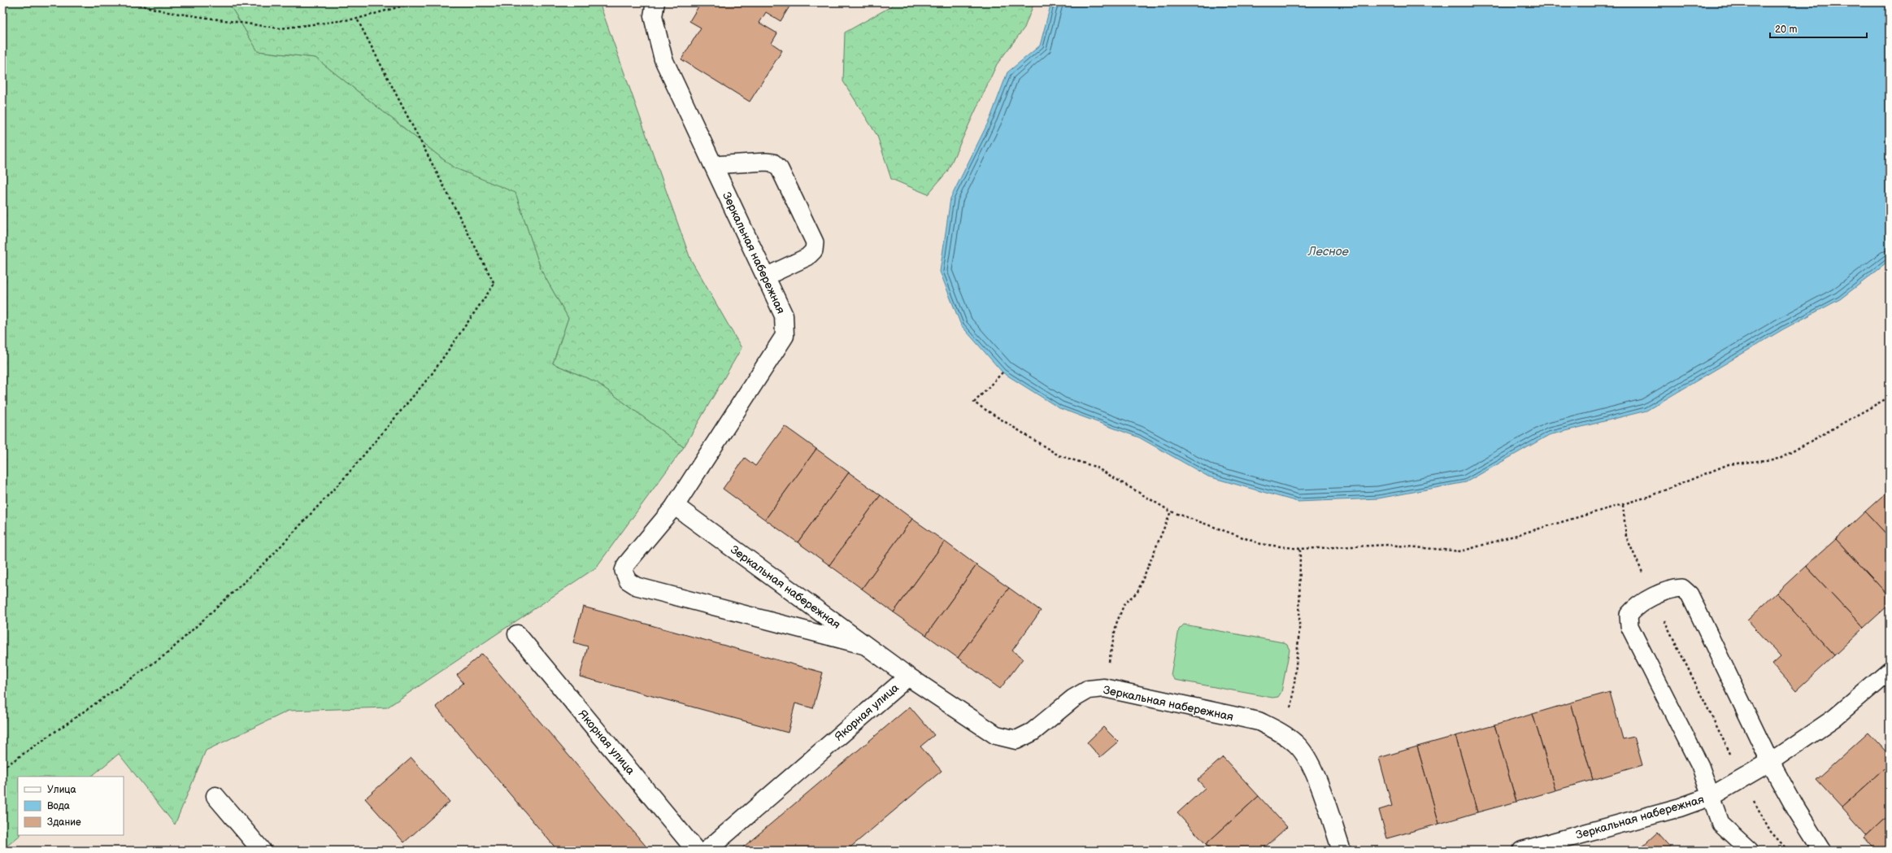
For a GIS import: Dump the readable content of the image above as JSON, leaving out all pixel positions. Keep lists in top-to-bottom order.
{
  "streets": {
    "street": ["Зеркальная набережная", "Якорная улица"]
  },
  "crossings": [
    ["Зеркальная набережная", "Якорная улица"]
  ],
  "water": ["Лесное"],
  "legend": ["Улица", "Вода", "Здание"],
  "scale_bar": "20 m"
}
